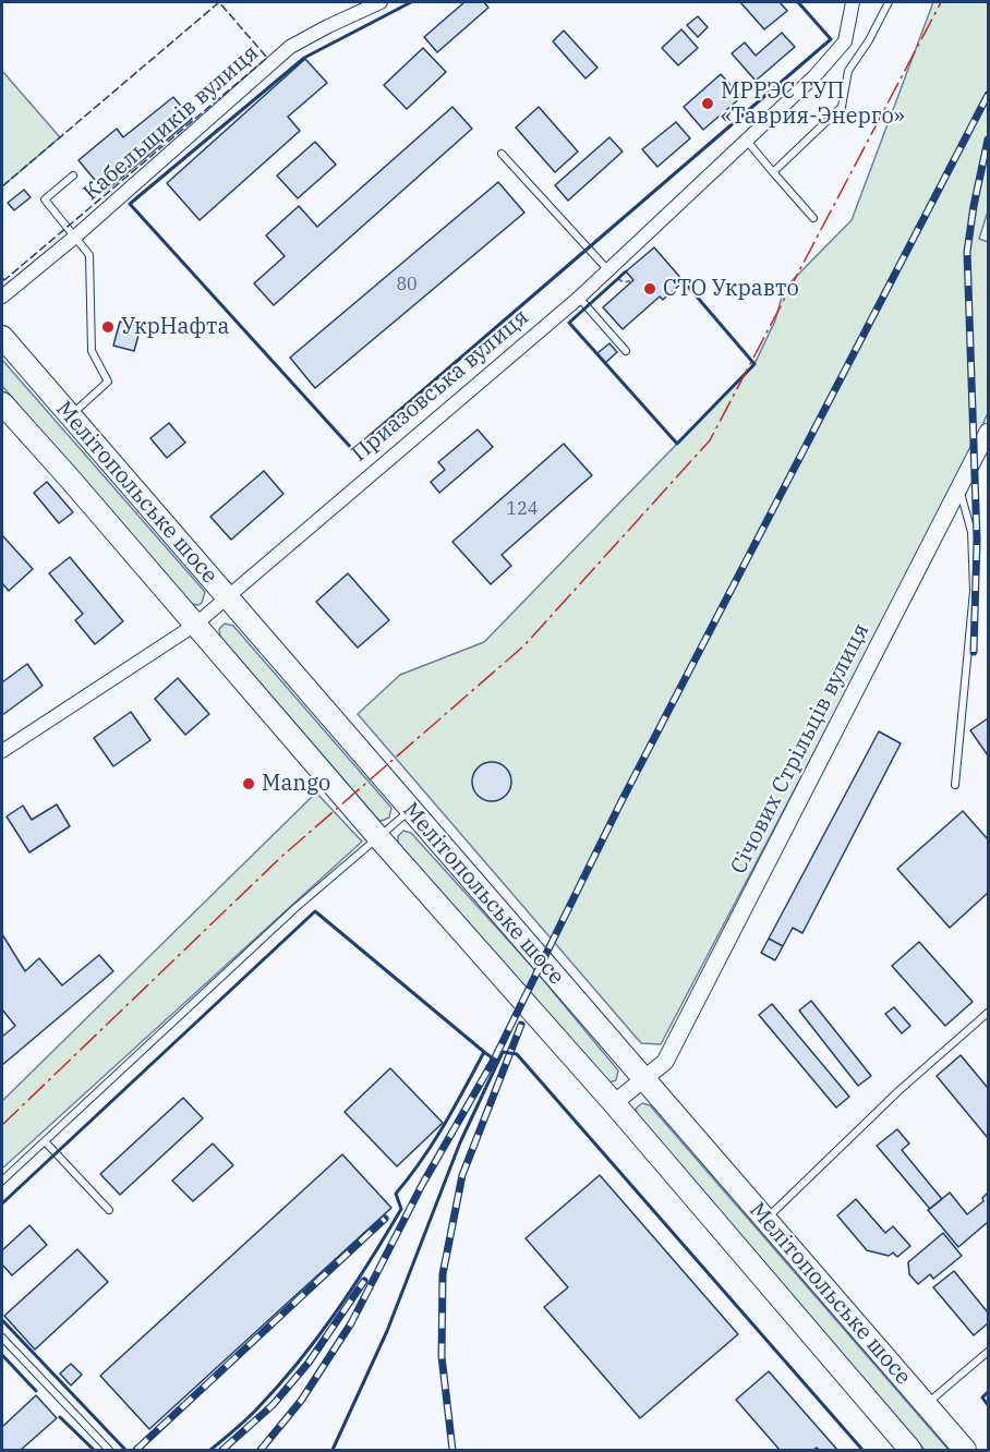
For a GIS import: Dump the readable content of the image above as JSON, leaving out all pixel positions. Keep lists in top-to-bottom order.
{
  "streets": {
    "main road": ["Мелітопольське шосе"],
    "street": ["Кабельщиків вулиця", "Приазовська вулиця", "Січових Стрільців вулиця"]
  },
  "crossings": [
    ["Приазовська вулиця", "Мелітопольське шосе"],
    ["Мелітопольське шосе", "Січових Стрільців вулиця"]
  ],
  "places": [
    "МРРЭС ГУП «Таврия-Энерго»",
    "СТО Укравто",
    "УкрНафта",
    "Mango"
  ],
  "house_numbers": ["80", "124"]
}
